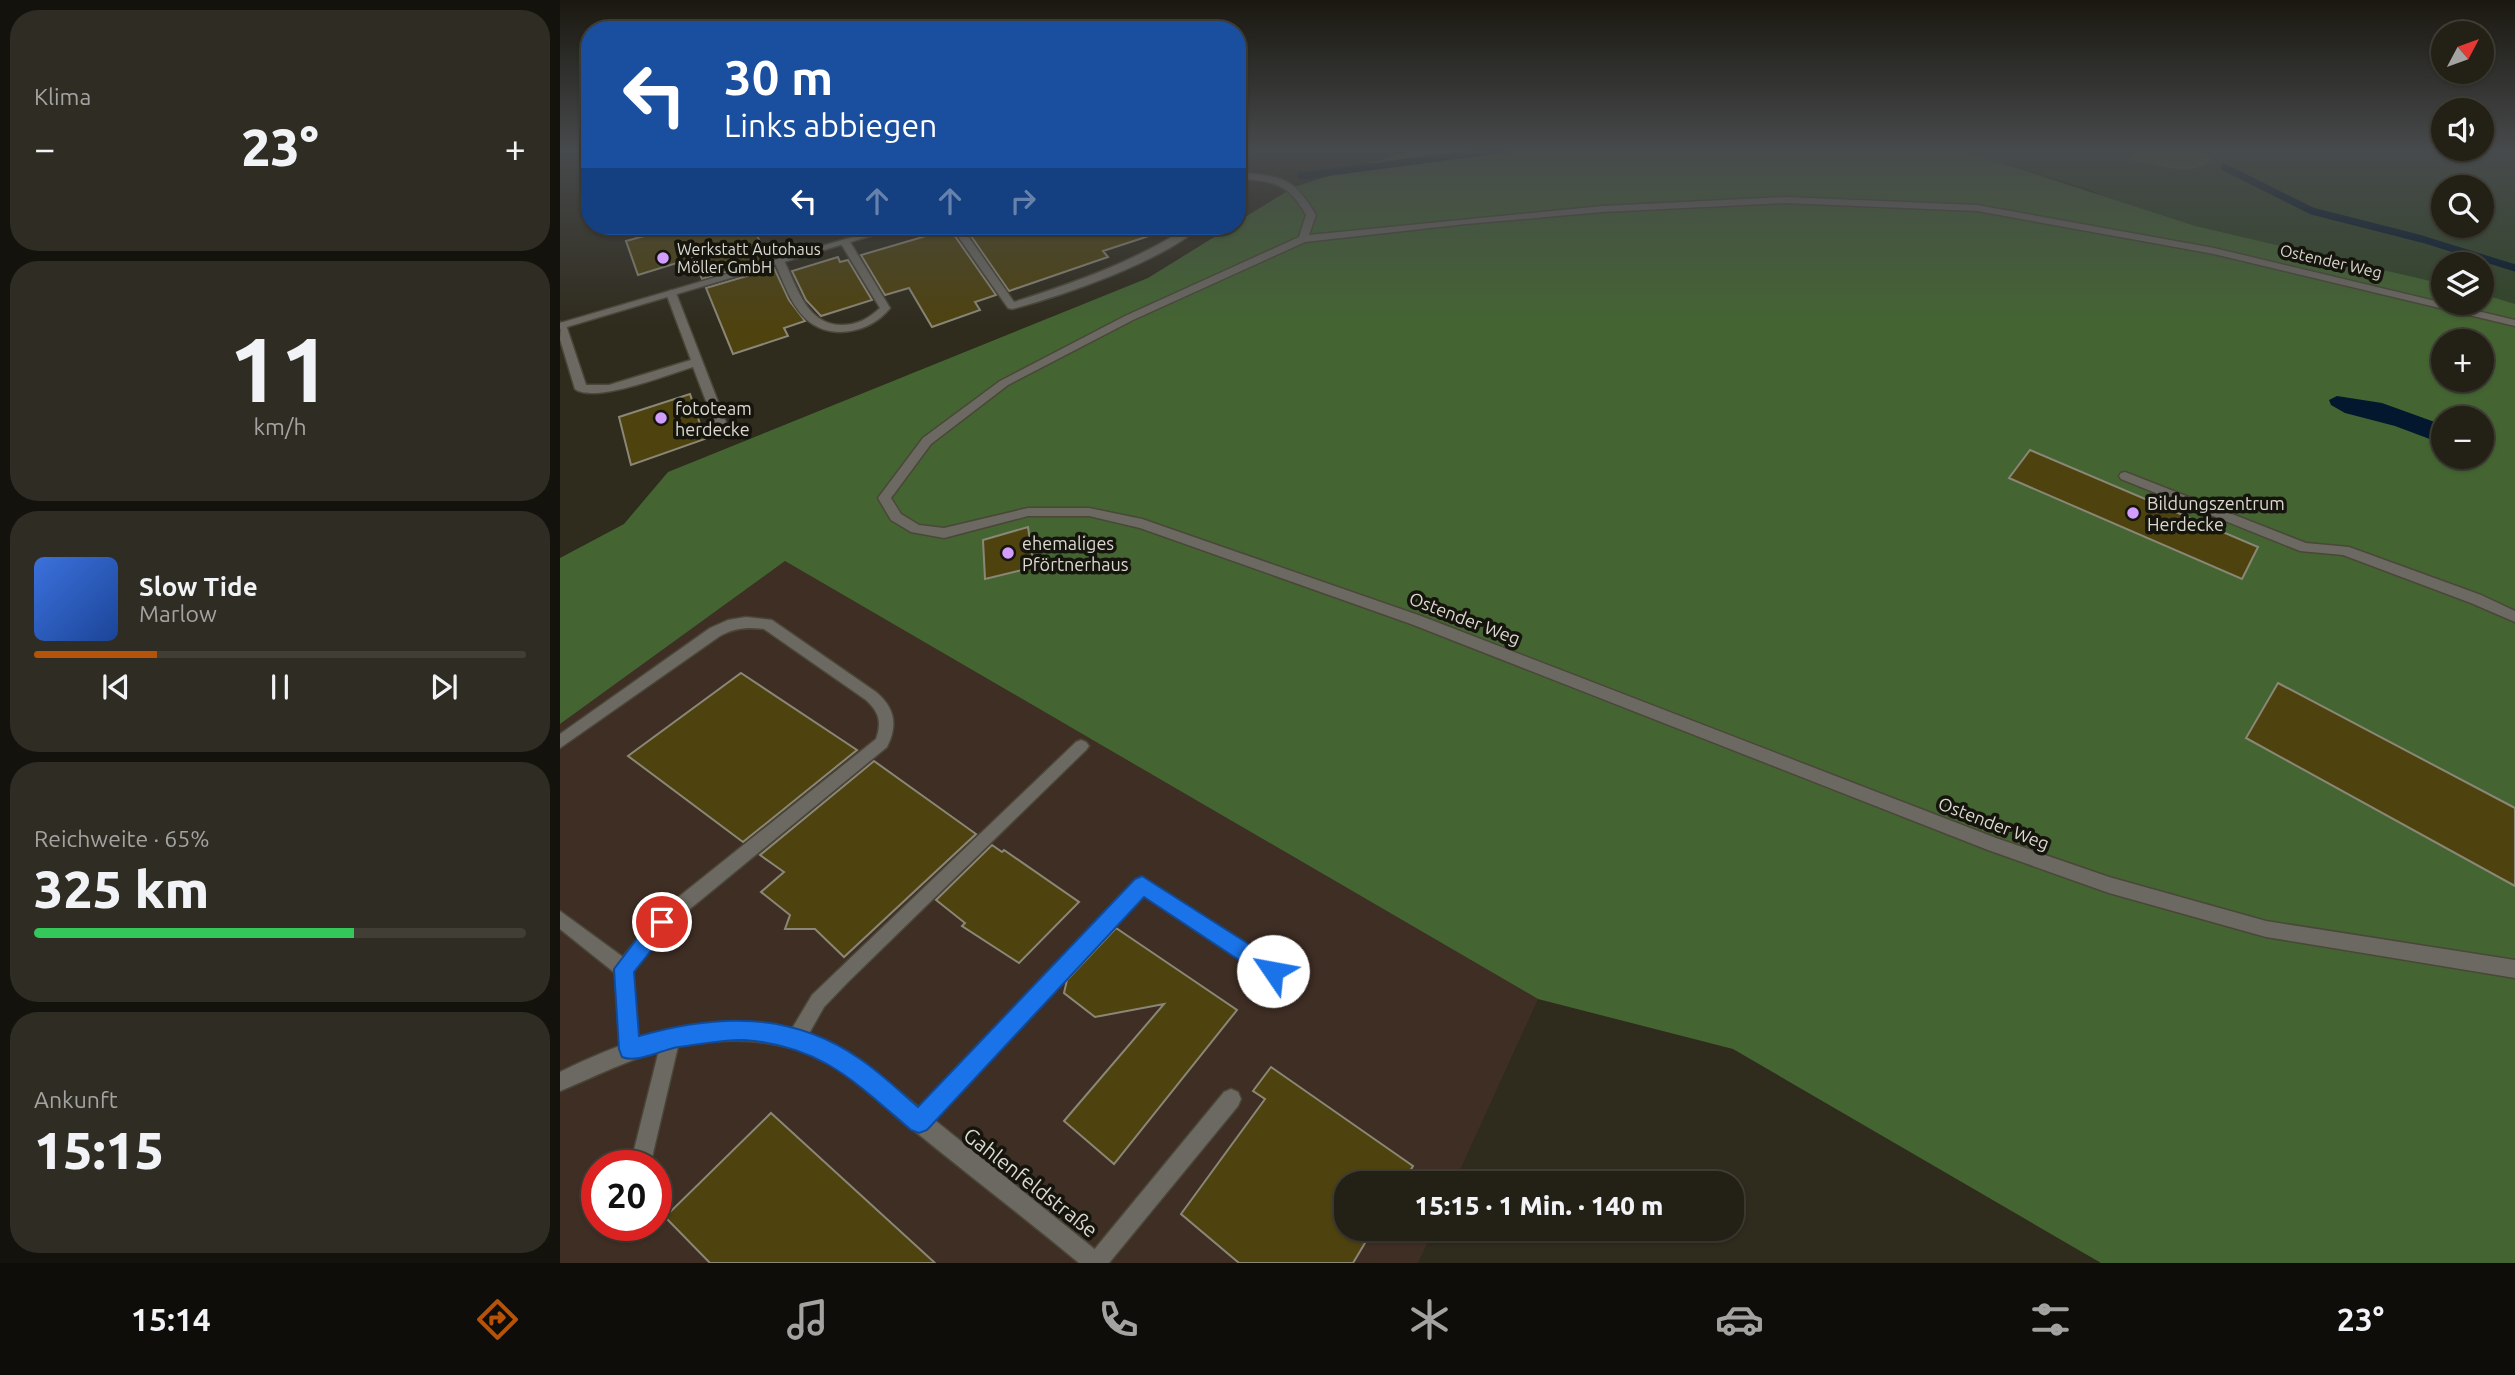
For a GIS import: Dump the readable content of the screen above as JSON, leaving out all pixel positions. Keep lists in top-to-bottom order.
{
  "streets": {
    "street": ["Ostender Weg", "Gahlenfeldstraße"]
  },
  "places": [
    "Werkstatt Autohaus Möller GmbH",
    "fototeam herdecke",
    "Bildungszentrum Herdecke",
    "ehemaliges Pförtnerhaus"
  ],
  "north": "top right",
  "page": {
    "tile": [
      "Klima",
      ["11", "km/h"],
      ["Reichweite · 65%", "325 km"],
      ["Ankunft", "15:15"]
    ],
    "map_buttons": ["+", "−"],
    "turn": ["30 m", "Links abbiegen"],
    "heat": ["−", "23°", "+"],
    "song": ["Slow Tide", "Marlow"],
    "limit": "20",
    "trip": "15:15 · 1 Min. · 140 m",
    "tabs": ["15:14", "23°"]
  }
}
